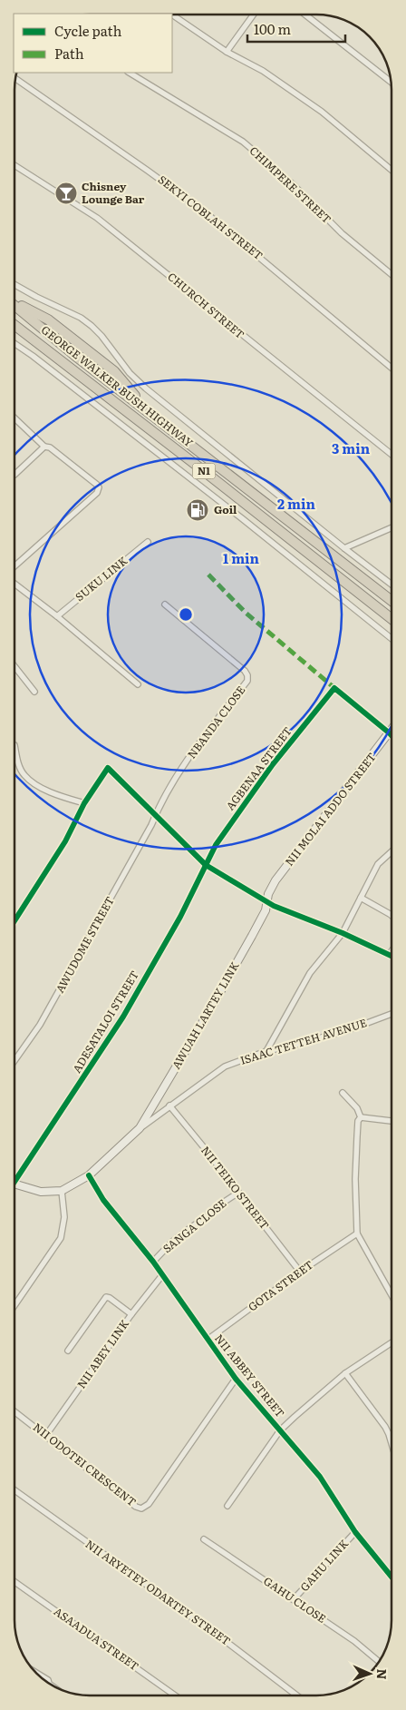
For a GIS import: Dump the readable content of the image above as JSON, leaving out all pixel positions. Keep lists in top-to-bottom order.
{
  "streets": {
    "highway": ["GEORGE WALKER BUSH HIGHWAY", "N1"],
    "street": [
      "CHIMPERE STREET",
      "SEKYI COBLAH STREET",
      "CHURCH STREET",
      "SUKU LINK",
      "NBANDA CLOSE",
      "AGBENAA STREET",
      "NII MOLAI ADDO STREET",
      "AWUDOME STREET",
      "AWUAH LARTEY LINK",
      "ADESATALOI STREET",
      "ISAAC TETTEH AVENUE",
      "NII TEIKO STREET",
      "SANGA CLOSE",
      "GOTA STREET",
      "NII ABEY LINK",
      "NII ABBEY STREET",
      "NII ODOTEI CRESCENT",
      "GAHU LINK",
      "NII ARYETEY ODARTEY STREET",
      "GAHU CLOSE",
      "ASAADUA STREET"
    ]
  },
  "crossings": [
    ["NBANDA CLOSE", "AWUDOME STREET"],
    ["AGBENAA STREET", "NII MOLAI ADDO STREET"],
    ["AGBENAA STREET", "ADESATALOI STREET"],
    ["NII MOLAI ADDO STREET", "AWUAH LARTEY LINK"],
    ["AWUAH LARTEY LINK", "ISAAC TETTEH AVENUE"],
    ["ISAAC TETTEH AVENUE", "NII TEIKO STREET"],
    ["ISAAC TETTEH AVENUE", "NII ABBEY STREET"],
    ["NII TEIKO STREET", "SANGA CLOSE"],
    ["NII TEIKO STREET", "GOTA STREET"],
    ["SANGA CLOSE", "NII ABBEY STREET"],
    ["GOTA STREET", "NII ABBEY STREET"],
    ["NII ABEY LINK", "NII ABBEY STREET"],
    ["NII ABEY LINK", "NII ODOTEI CRESCENT"],
    ["NII ABBEY STREET", "NII ODOTEI CRESCENT"],
    ["NII ABBEY STREET", "GAHU LINK"],
    ["GAHU LINK", "GAHU CLOSE"]
  ],
  "places": {
    "bar": ["Chisney Lounge Bar"],
    "fuel station": ["Goil"]
  },
  "legend": ["Cycle path", "Path"],
  "scale_bar": "100 m",
  "north": "right",
  "rings": ["3 min", "2 min", "1 min"]
}
